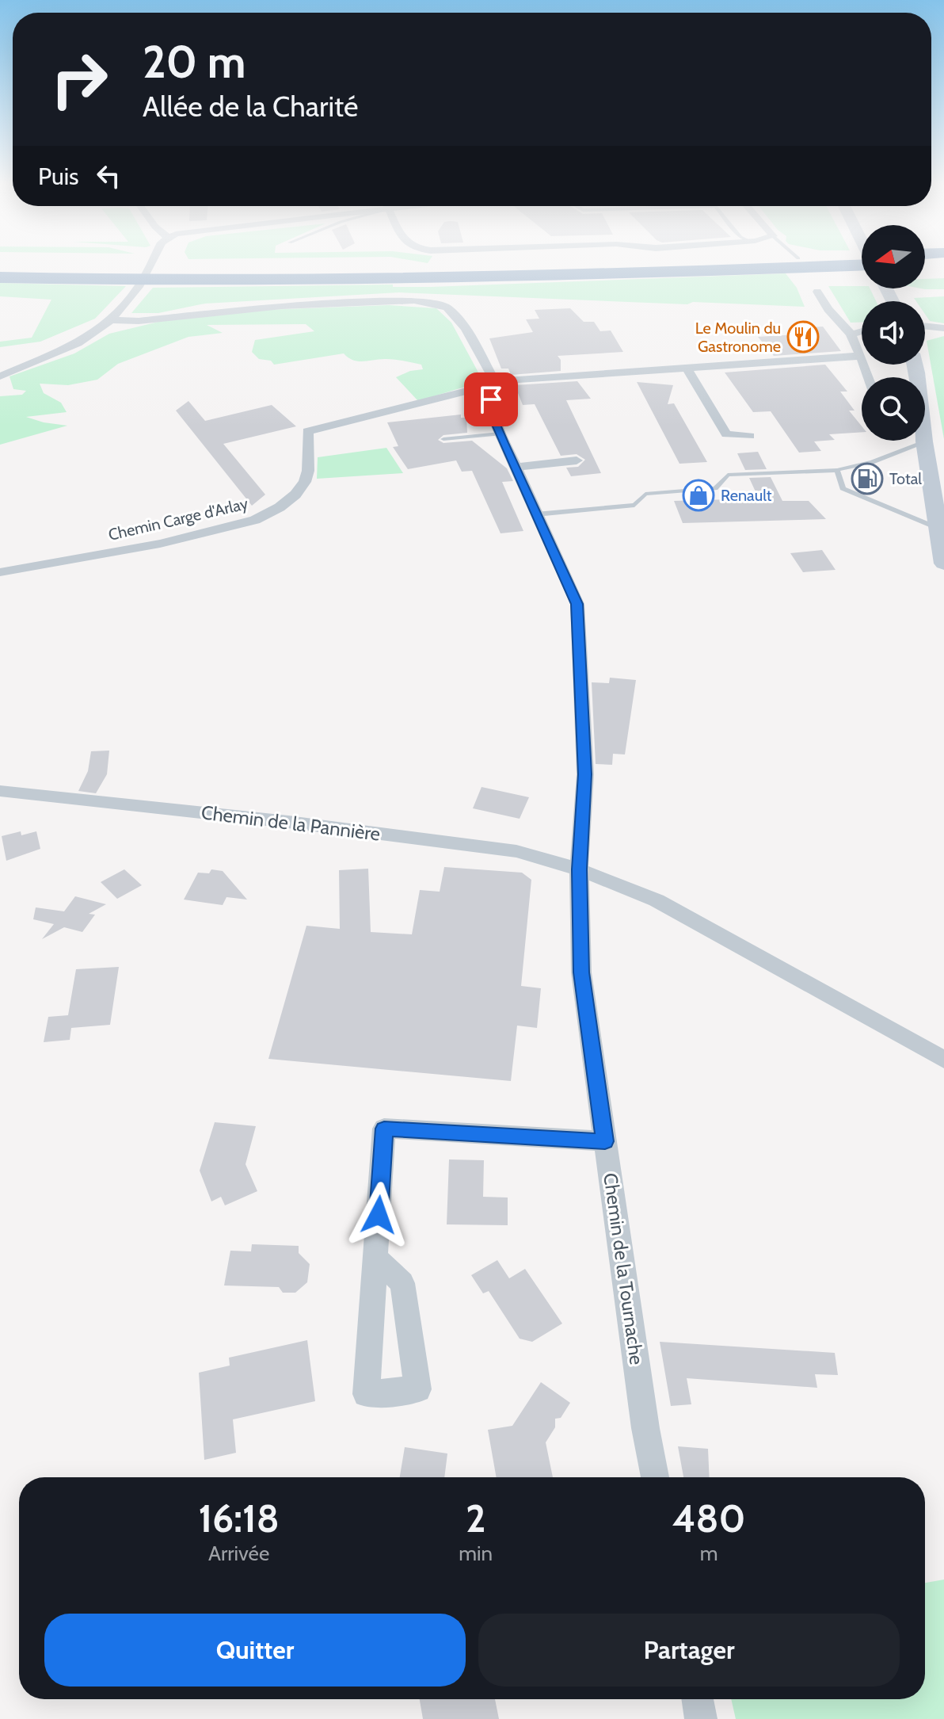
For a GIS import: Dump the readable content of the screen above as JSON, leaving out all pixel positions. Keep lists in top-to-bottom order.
{
  "streets": {
    "street": ["Chemin Carge d'Arlay", "Chemin de la Pannière", "Chemin de la Tournache"]
  },
  "crossings": [
    ["Chemin Carge d'Arlay", "Chemin de la Tournache"],
    ["Chemin de la Pannière", "Chemin de la Tournache"]
  ],
  "places": {
    "restaurant": ["Le Moulin du Gastronome"],
    "fuel station": ["Total"],
    "shop": ["Renault"]
  },
  "north": "left",
  "page": {
    "turn": ["20 m", "Allée de la Charité"],
    "then": "Puis",
    "eta": [
      "16:18",
      "Arrivée",
      "2",
      "min",
      "480",
      "m"
    ],
    "buttons": ["Quitter", "Partager"]
  }
}
